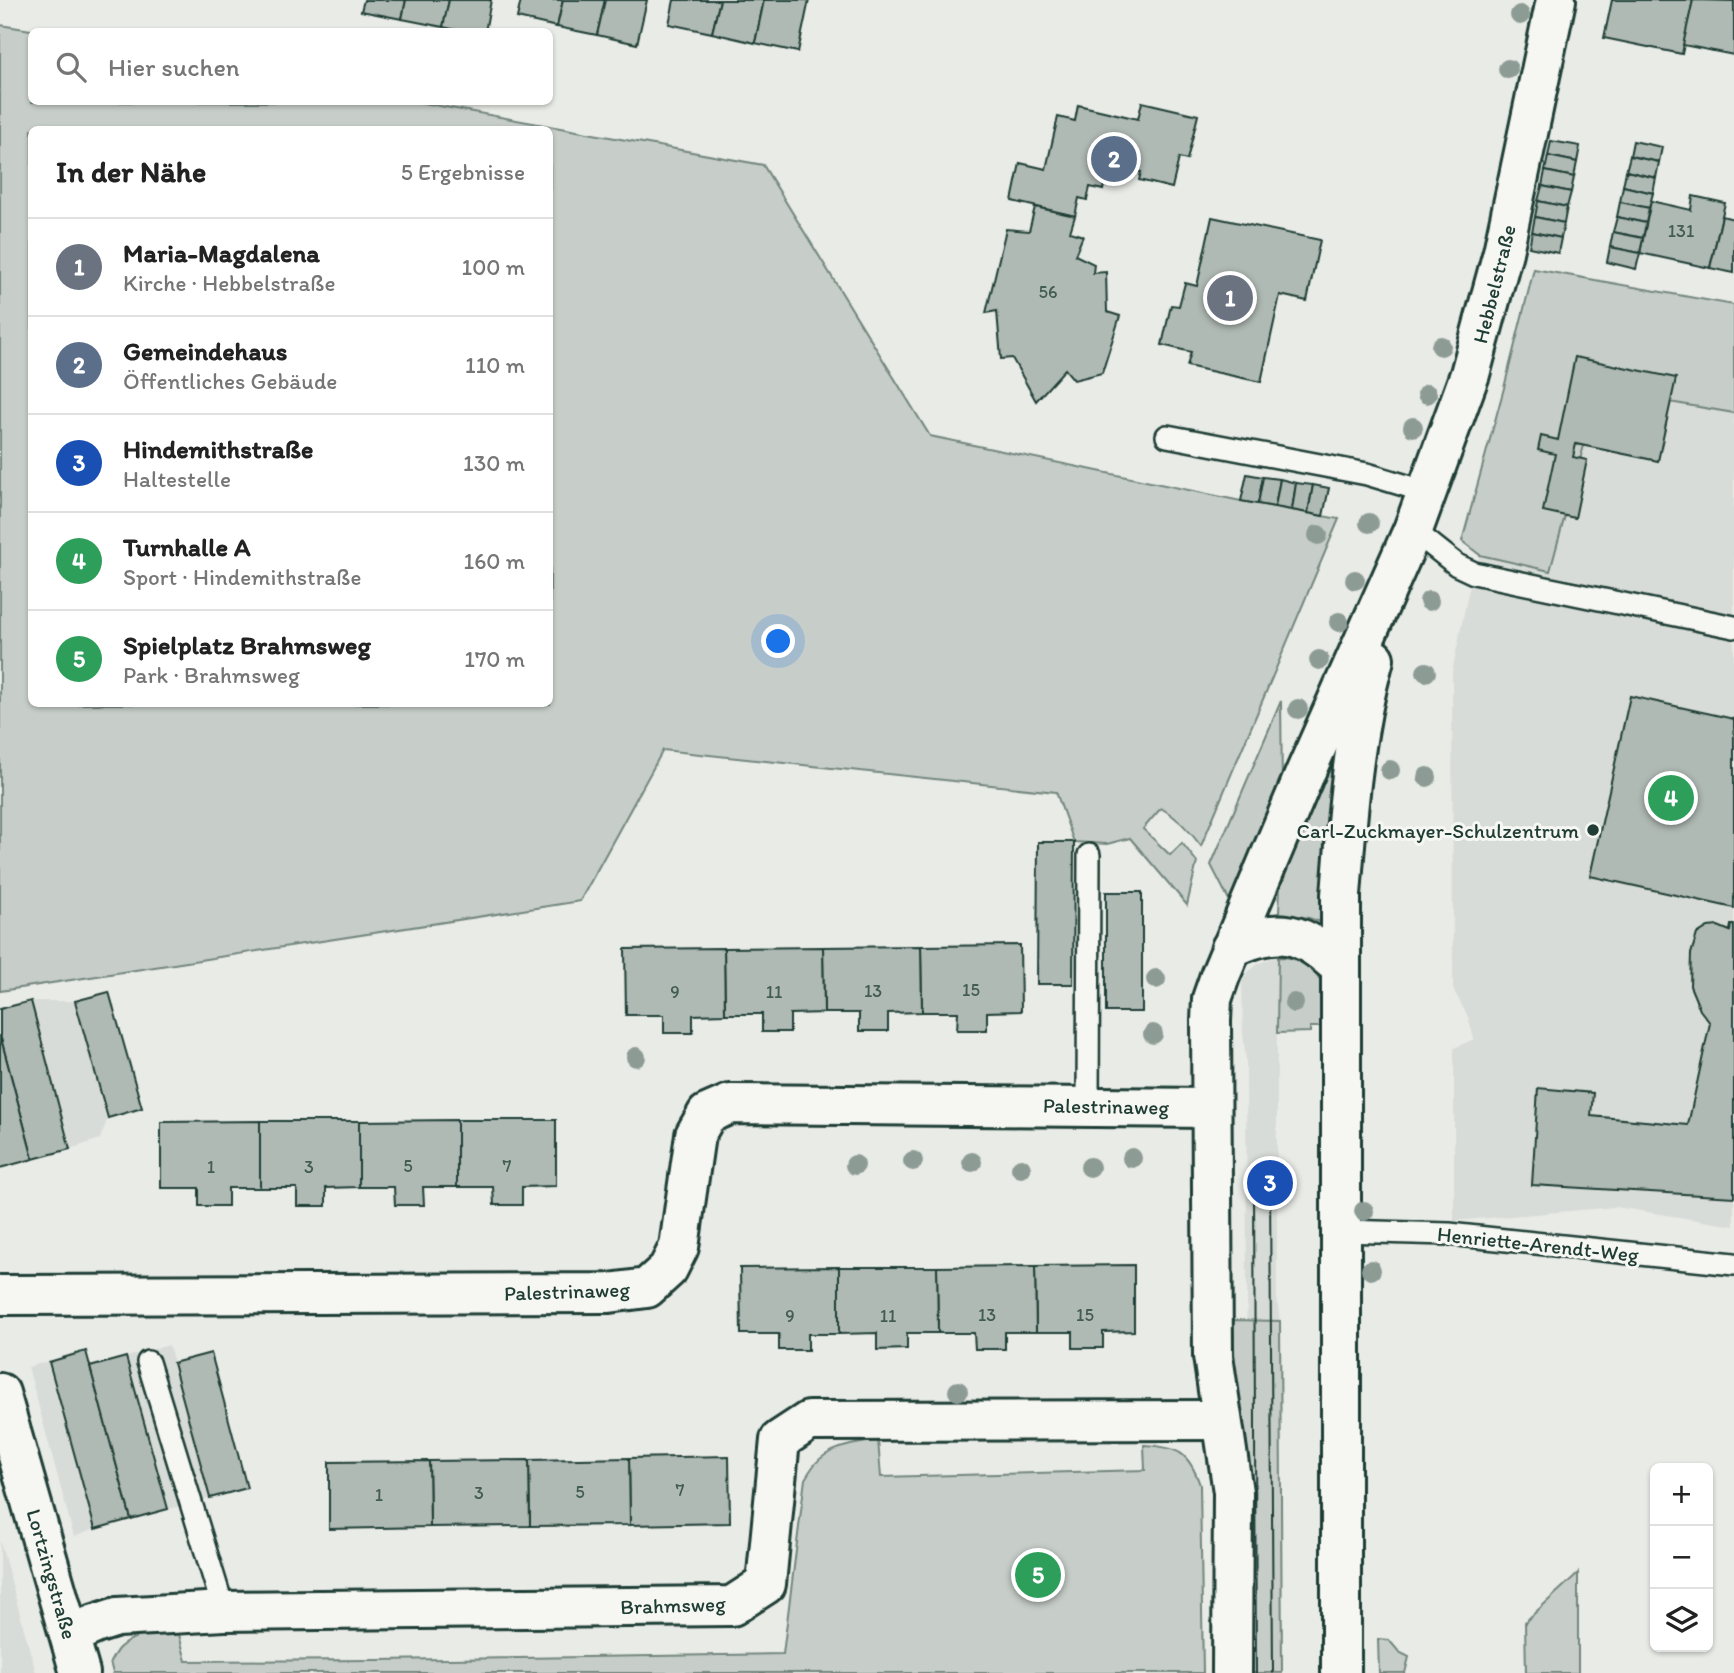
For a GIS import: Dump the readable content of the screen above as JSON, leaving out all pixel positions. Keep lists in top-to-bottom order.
{
  "streets": {
    "street": [
      "Hebbelstraße",
      "Palestrinaweg",
      "Lortzingstraße",
      "Brahmsweg"
    ],
    "lane": ["Henriette-Arendt-Weg"]
  },
  "crossings": [
    ["Lortzingstraße", "Brahmsweg"]
  ],
  "places": ["Carl-Zuckmayer-Schulzentrum"],
  "house_numbers": [
    "131",
    "56",
    "15",
    "13",
    "9",
    "11",
    "5",
    "7",
    "1",
    "3",
    "13",
    "15",
    "9",
    "11",
    "7",
    "5",
    "3",
    "1"
  ],
  "page": {
    "search": "Hier suchen",
    "heading": ["In der Nähe", "5 Ergebnisse"],
    "pins": [
      "2",
      "1",
      "4",
      "3",
      "5"
    ],
    "list": [
      {
        "mark": "1",
        "name": "Maria-Magdalena",
        "note": "Kirche · Hebbelstraße",
        "value": "100 m"
      },
      {
        "mark": "2",
        "name": "Gemeindehaus",
        "note": "Öffentliches Gebäude",
        "value": "110 m"
      },
      {
        "mark": "3",
        "name": "Hindemithstraße",
        "note": "Haltestelle",
        "value": "130 m"
      },
      {
        "mark": "4",
        "name": "Turnhalle A",
        "note": "Sport · Hindemithstraße",
        "value": "160 m"
      },
      {
        "mark": "5",
        "name": "Spielplatz Brahmsweg",
        "note": "Park · Brahmsweg",
        "value": "170 m"
      }
    ],
    "map_buttons": ["+", "−"]
  }
}
